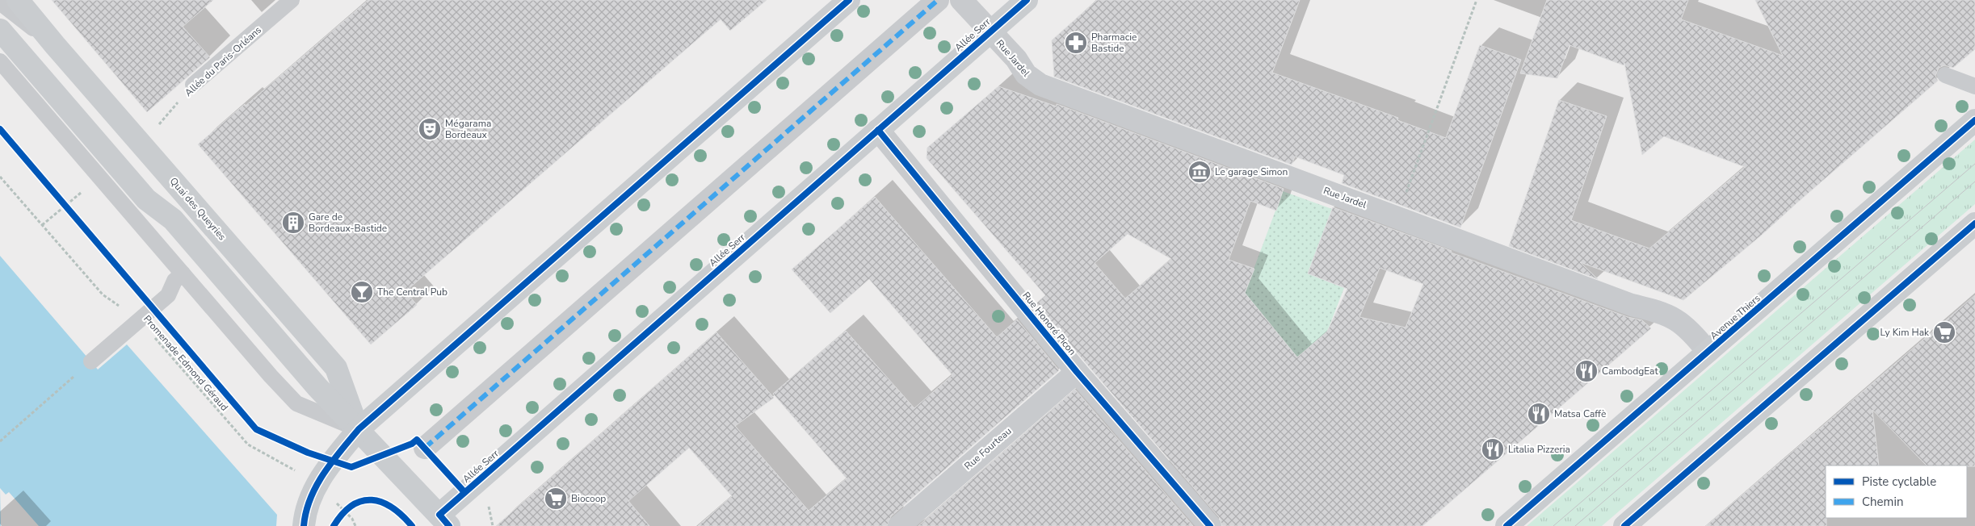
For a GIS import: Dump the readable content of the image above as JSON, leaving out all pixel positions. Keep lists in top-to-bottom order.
{
  "streets": {
    "street": [
      "Allée Serr",
      "Rue Jardel",
      "Quai des Queyries",
      "Avenue Thiers",
      "Rue Honoré Picon",
      "Rue Fourteau"
    ],
    "lane": ["Allée du Paris-Orléans"],
    "cycle path": ["Promenade Edmond Géraud"]
  },
  "crossings": [
    ["Allée Serr", "Rue Jardel"],
    ["Allée Serr", "Quai des Queyries"],
    ["Allée Serr", "Rue Honoré Picon"],
    ["Rue Jardel", "Avenue Thiers"],
    ["Allée du Paris-Orléans", "Quai des Queyries"],
    ["Rue Honoré Picon", "Rue Fourteau"]
  ],
  "places": {
    "pharmacy": ["Pharmacie Bastide"],
    "theatre": ["Mégarama Bordeaux"],
    "museum": ["Le garage Simon"],
    "building": ["Gare de Bordeaux-Bastide"],
    "bar": ["The Central Pub"],
    "supermarket": ["Ly Kim Hak", "Biocoop"],
    "restaurant": ["CambodgEat", "Matsa Caffè", "Litalia Pizzeria"]
  },
  "legend": ["Piste cyclable", "Chemin"]
}
